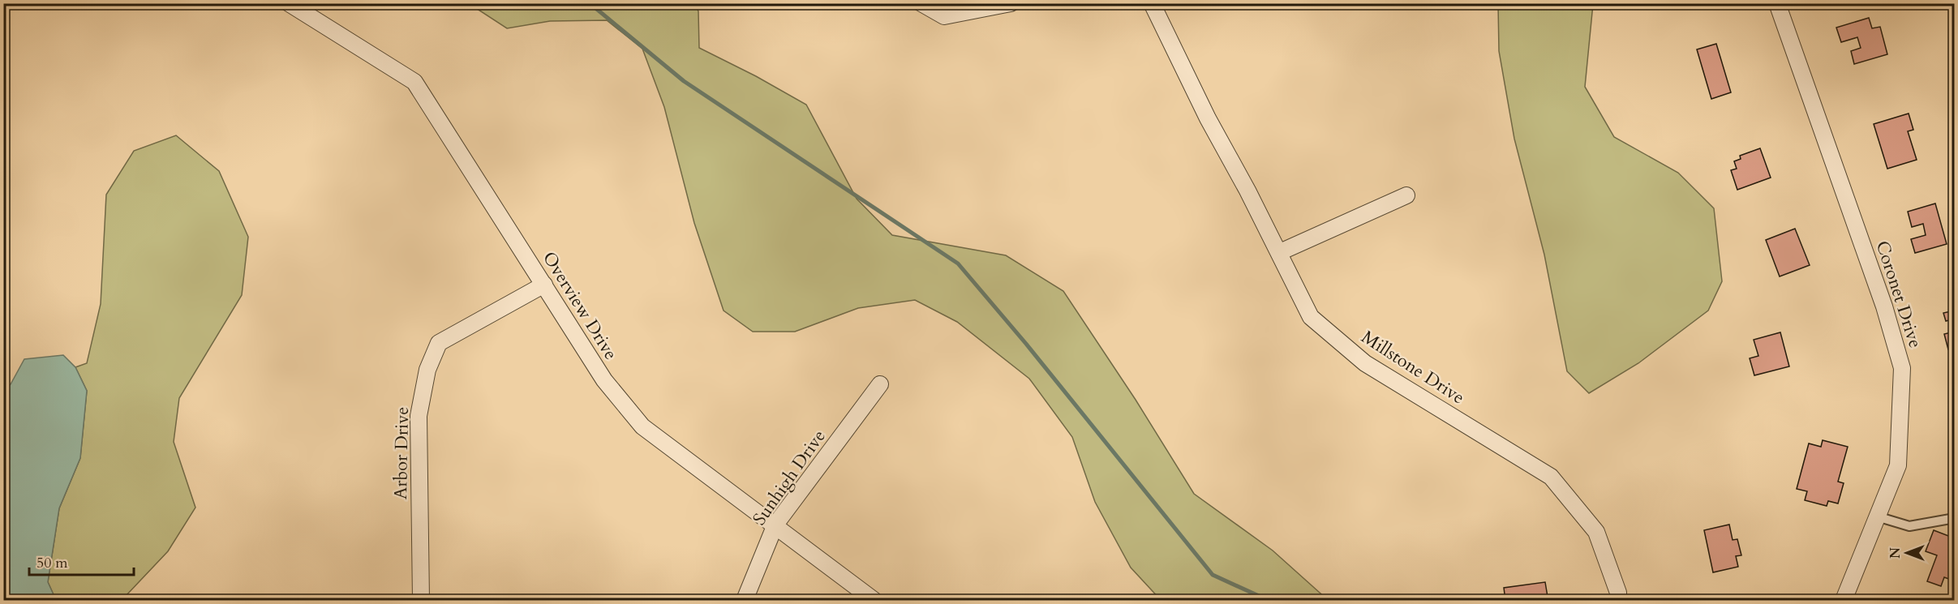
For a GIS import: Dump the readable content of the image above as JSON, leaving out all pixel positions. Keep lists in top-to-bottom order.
{
  "streets": {
    "street": [
      "Coronet Drive",
      "Overview Drive",
      "Millstone Drive",
      "Arbor Drive",
      "Sunhigh Drive"
    ]
  },
  "crossings": [
    ["Overview Drive", "Arbor Drive"],
    ["Overview Drive", "Sunhigh Drive"]
  ],
  "scale_bar": "50 m",
  "north": "left"
}
